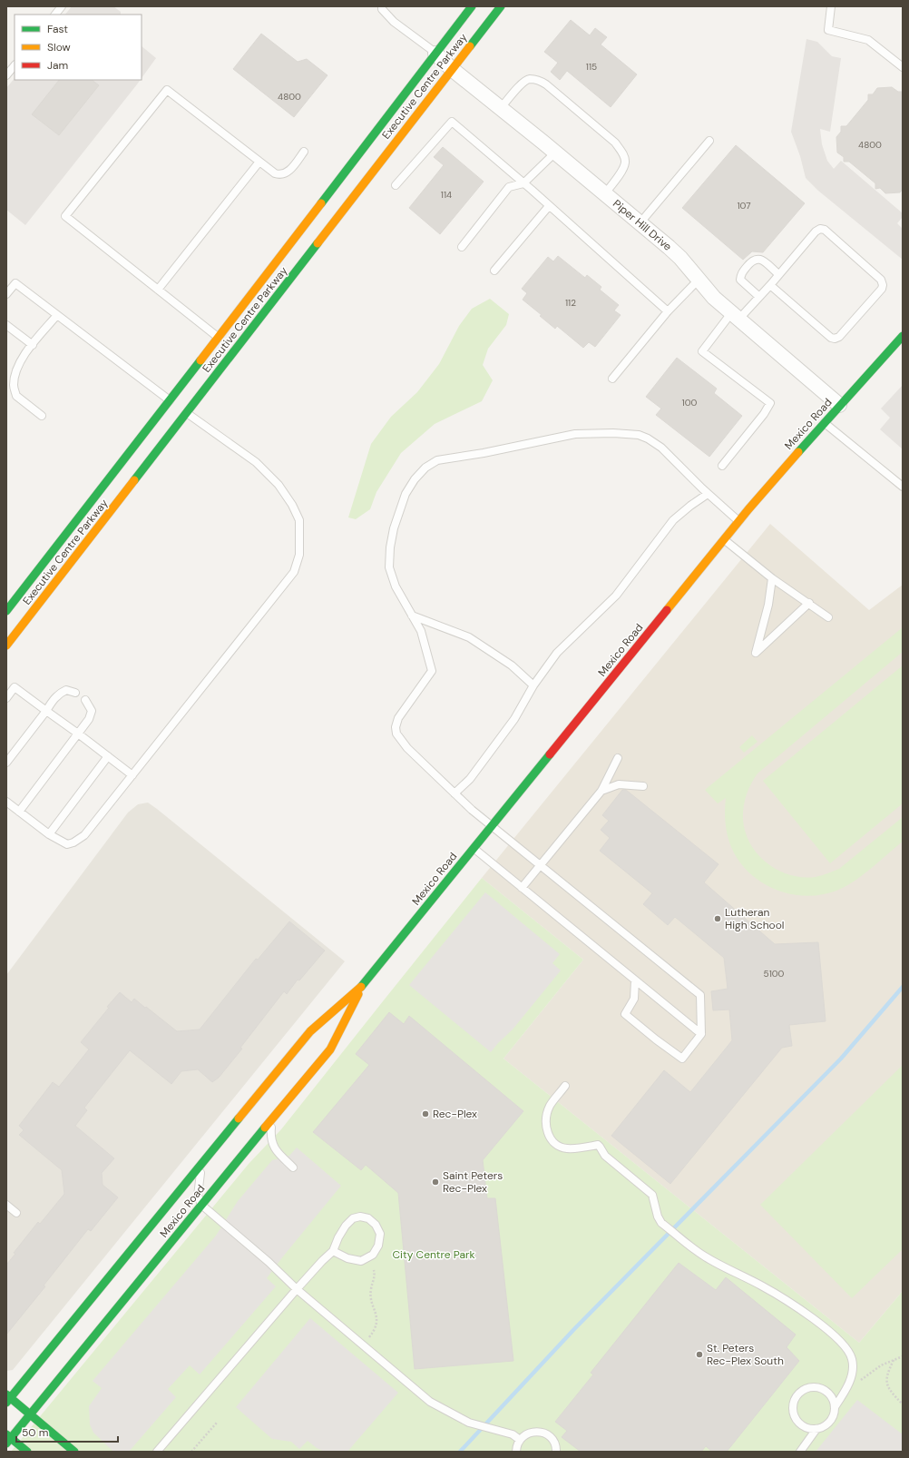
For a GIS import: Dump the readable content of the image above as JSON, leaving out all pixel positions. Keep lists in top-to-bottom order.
{
  "streets": {
    "main road": ["Executive Centre Parkway", "Mexico Road"],
    "street": ["Piper Hill Drive"]
  },
  "crossings": [
    ["Executive Centre Parkway", "Piper Hill Drive"],
    ["Piper Hill Drive", "Mexico Road"]
  ],
  "parks": ["City Centre Park"],
  "places": [
    "Lutheran High School",
    "Rec-Plex",
    "Saint Peters Rec-Plex",
    "St. Peters Rec-Plex South"
  ],
  "house_numbers": [
    "115",
    "4800",
    "4800",
    "114",
    "107",
    "112",
    "100",
    "5100"
  ],
  "legend": ["Fast", "Slow", "Jam"],
  "scale_bar": "50 m"
}
